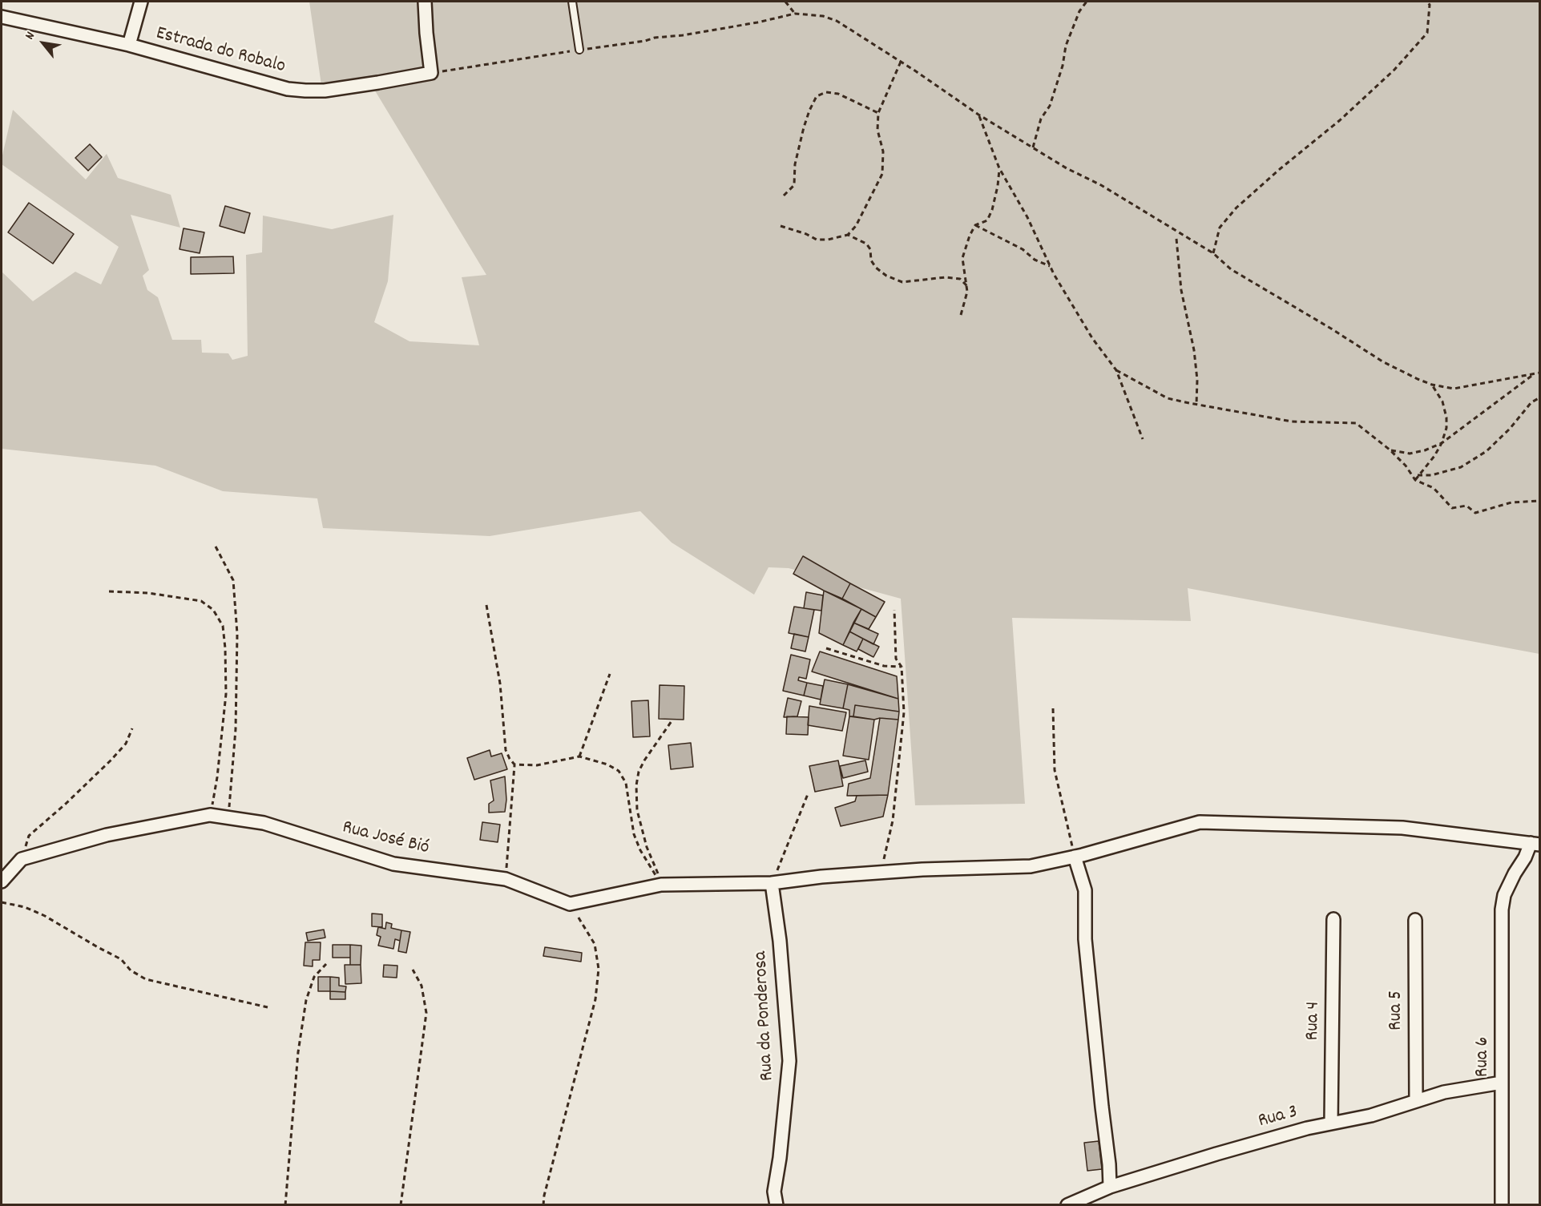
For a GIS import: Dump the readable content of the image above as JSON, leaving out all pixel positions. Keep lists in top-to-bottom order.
{
  "streets": {
    "street": [
      "Estrada do Robalo",
      "Rua José Bió",
      "Rua 5",
      "Rua da Ponderosa",
      "Rua 4",
      "Rua 6",
      "Rua 3"
    ]
  },
  "crossings": [
    ["Rua 5", "Rua 3"],
    ["Rua 4", "Rua 3"],
    ["Rua 6", "Rua 3"]
  ],
  "north": "top left"
}
